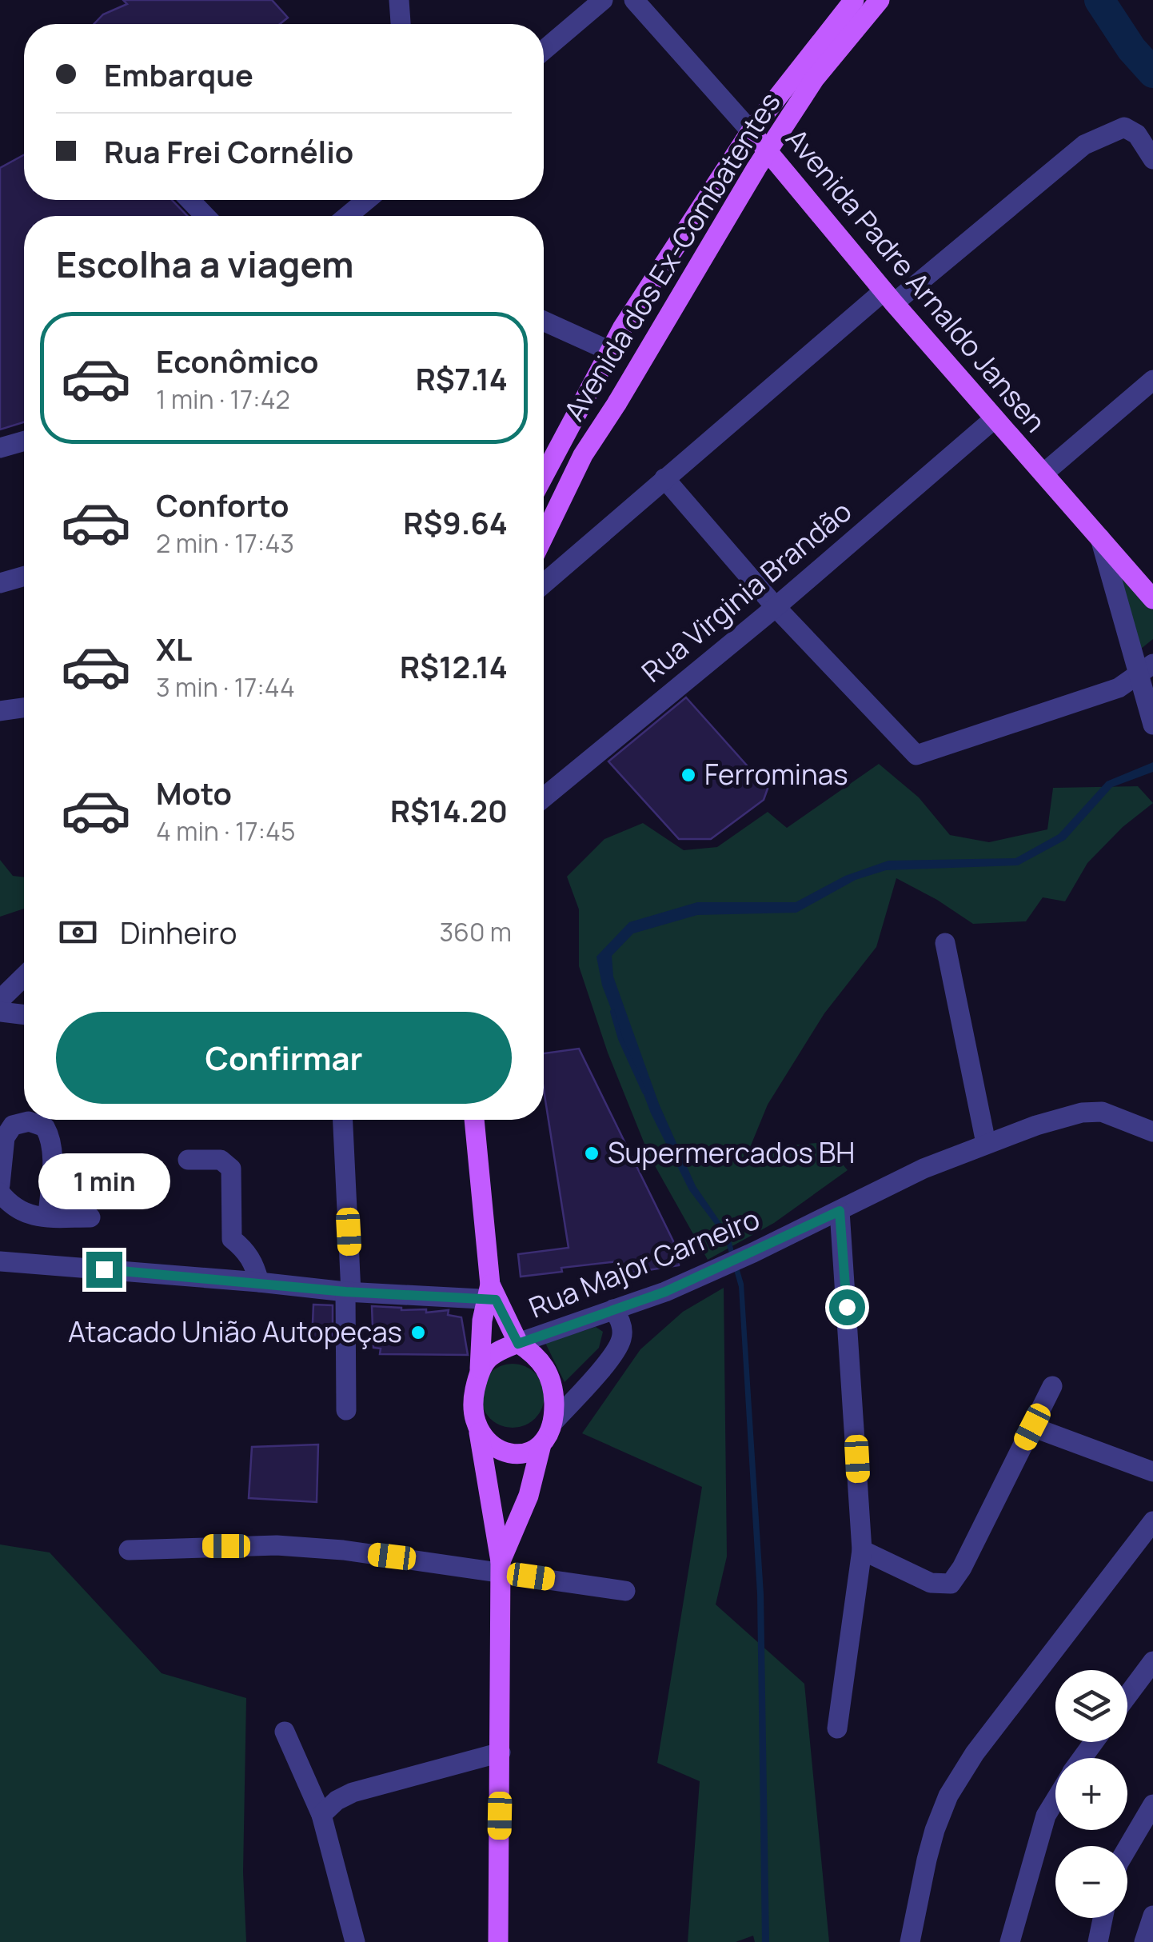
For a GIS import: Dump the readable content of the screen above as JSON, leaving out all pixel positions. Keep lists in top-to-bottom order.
{
  "streets": {
    "main road": ["Avenida dos Ex-Combatentes", "Avenida Padre Arnaldo Jansen"],
    "street": ["Rua Virginia Brandão", "Rua Major Carneiro"]
  },
  "crossings": [
    ["Avenida dos Ex-Combatentes", "Avenida Padre Arnaldo Jansen"],
    ["Avenida Padre Arnaldo Jansen", "Rua Virginia Brandão"]
  ],
  "places": ["Ferrominas", "Supermercados BH", "Atacado União Autopeças"],
  "page": {
    "banner": ["Embarque", "Rua Frei Cornélio"],
    "heading": "Escolha a viagem",
    "list": [
      {
        "name": "Econômico",
        "note": "1 min · 17:42",
        "value": "R$7.14"
      },
      {
        "name": "Conforto",
        "note": "2 min · 17:43",
        "value": "R$9.64"
      },
      {
        "name": "XL",
        "note": "3 min · 17:44",
        "value": "R$12.14"
      },
      {
        "name": "Moto",
        "note": "4 min · 17:45",
        "value": "R$14.20"
      }
    ],
    "pay": ["Dinheiro", "360 m"],
    "buttons": "Confirmar",
    "bubble": "1 min",
    "map_buttons": ["+", "−"]
  }
}
